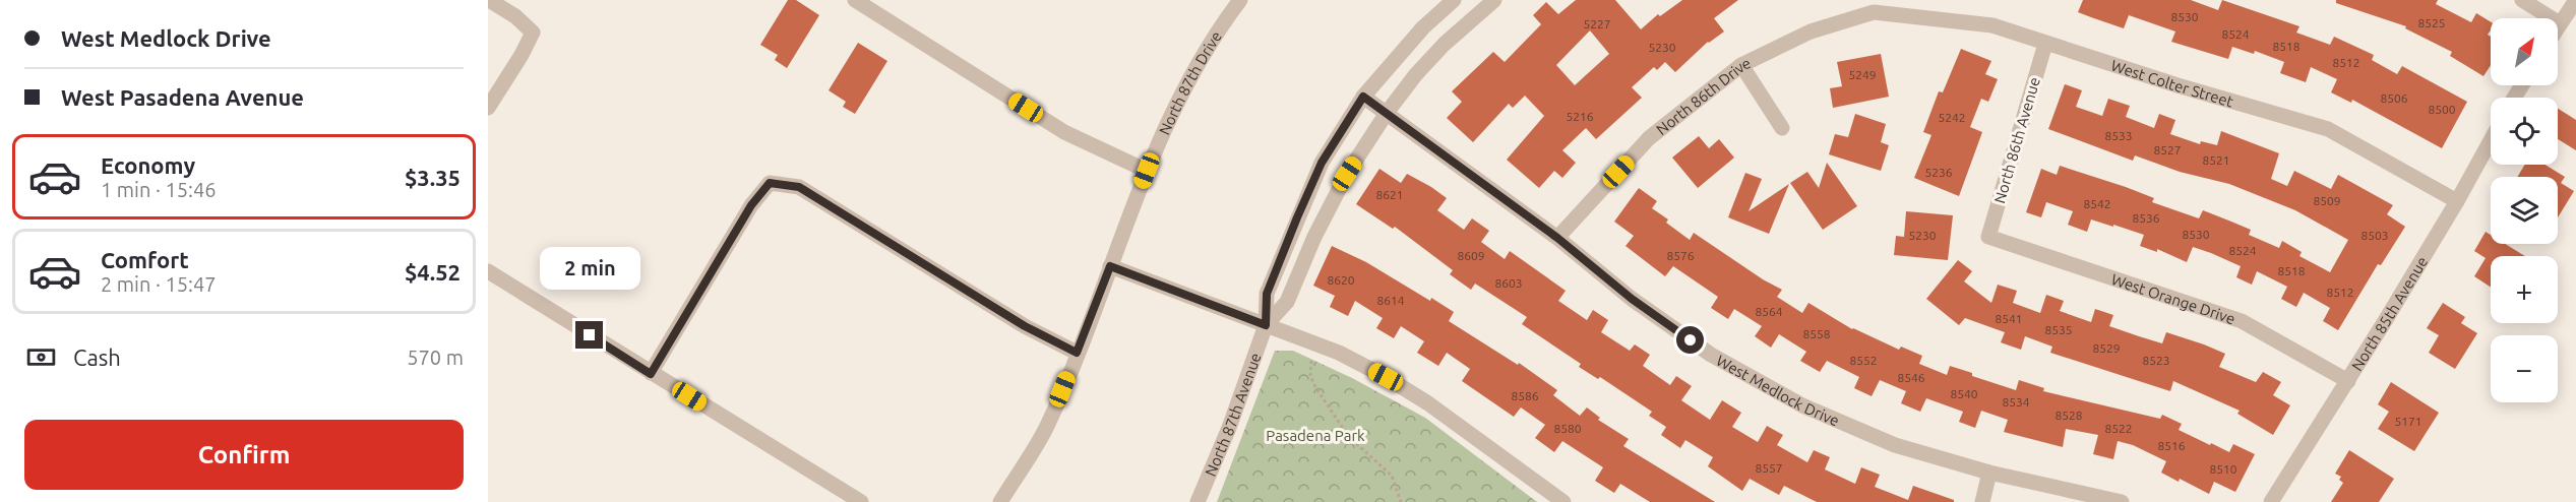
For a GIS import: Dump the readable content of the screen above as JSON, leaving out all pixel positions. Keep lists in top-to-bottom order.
{
  "streets": {
    "street": [
      "North 87th Drive",
      "West Colter Street",
      "North 86th Drive",
      "North 86th Avenue",
      "West Orange Drive",
      "North 85th Avenue",
      "West Medlock Drive",
      "North 87th Avenue"
    ]
  },
  "crossings": [
    ["West Colter Street", "North 86th Drive"],
    ["West Colter Street", "North 86th Avenue"],
    ["West Colter Street", "North 85th Avenue"],
    ["North 86th Drive", "West Medlock Drive"],
    ["North 86th Avenue", "West Orange Drive"],
    ["West Orange Drive", "North 85th Avenue"],
    ["West Medlock Drive", "North 87th Avenue"]
  ],
  "parks": ["Pasadena Park"],
  "house_numbers": [
    "8530",
    "8525",
    "5227",
    "8524",
    "8518",
    "5230",
    "8512",
    "5249",
    "8506",
    "8500",
    "5216",
    "5242",
    "8533",
    "8527",
    "8521",
    "5236",
    "8621",
    "8509",
    "8542",
    "8536",
    "8530",
    "5230",
    "8503",
    "8524",
    "8609",
    "8576",
    "8518",
    "8620",
    "8603",
    "8512",
    "8614",
    "8564",
    "8541",
    "8535",
    "8558",
    "8529",
    "8552",
    "8523",
    "8546",
    "8540",
    "8586",
    "8534",
    "8528",
    "5171",
    "8580",
    "8522",
    "8516",
    "8557",
    "8510"
  ],
  "north": "top right",
  "page": {
    "banner": ["West Medlock Drive", "West Pasadena Avenue"],
    "map_buttons": ["+", "−"],
    "list": [
      {
        "name": "Economy",
        "note": "1 min · 15:46",
        "value": "$3.35"
      },
      {
        "name": "Comfort",
        "note": "2 min · 15:47",
        "value": "$4.52"
      }
    ],
    "bubble": "2 min",
    "pay": ["Cash", "570 m"],
    "buttons": "Confirm"
  }
}
